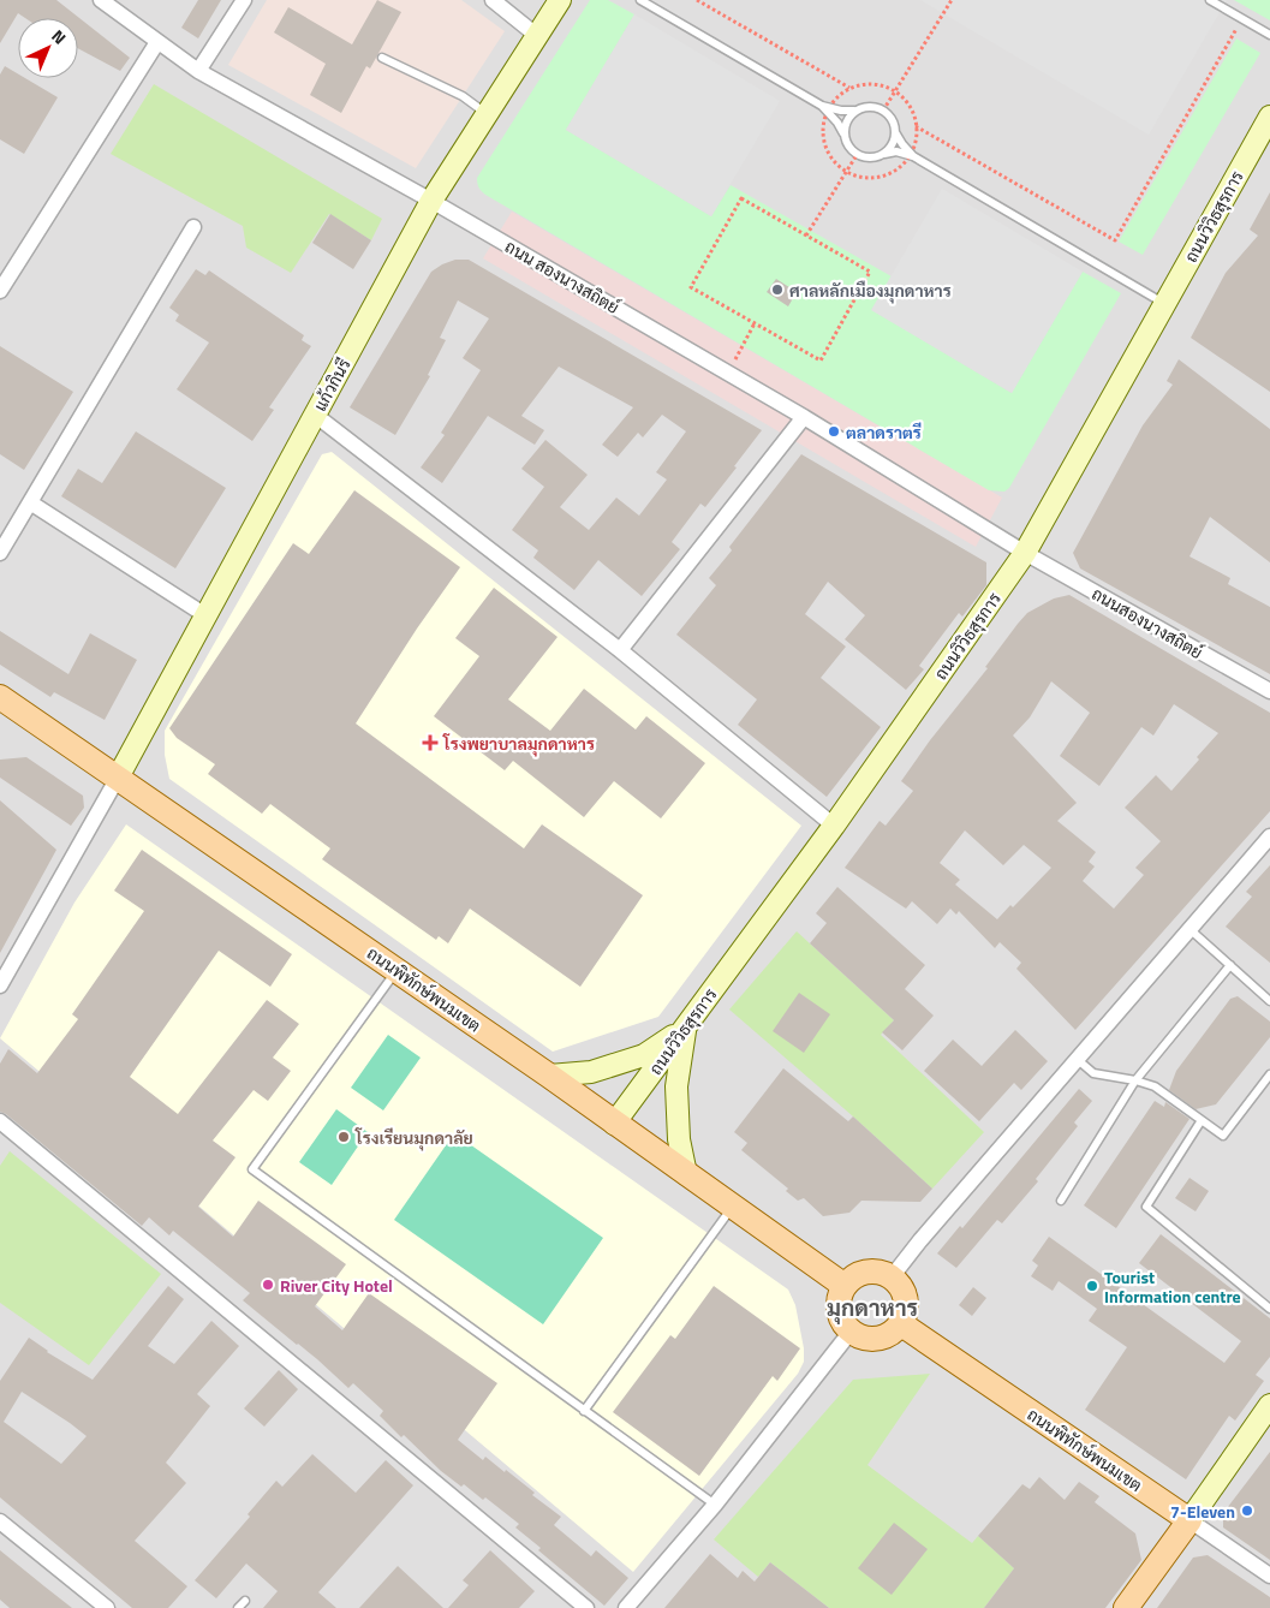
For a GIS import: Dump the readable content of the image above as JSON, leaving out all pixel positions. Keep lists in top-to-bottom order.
{
  "streets": {
    "main road": ["ถนนวิวิธสุรการ", "แก้วกินรี", "ถนนพิทักษ์พนมเขต"],
    "street": ["ถนน สองนางสถิตย์", "ถนนสองนางสถิตย์"]
  },
  "crossings": [
    ["ถนนวิวิธสุรการ", "ถนน สองนางสถิตย์"],
    ["ถนนวิวิธสุรการ", "ถนนสองนางสถิตย์"],
    ["ถนนวิวิธสุรการ", "ถนนพิทักษ์พนมเขต"],
    ["ถนน สองนางสถิตย์", "แก้วกินรี"],
    ["ถนน สองนางสถิตย์", "ถนนสองนางสถิตย์"],
    ["แก้วกินรี", "ถนนพิทักษ์พนมเขต"]
  ],
  "districts": ["มุกดาหาร"],
  "places": {
    "other": [
      "ศาลหลักเมืองมุกดาหาร",
      "ตลาดราตรี",
      "โรงเรียนมุกดาลัย",
      "River City Hotel",
      "Tourist Information centre",
      "7-Eleven"
    ],
    "health": ["โรงพยาบาลมุกดาหาร"]
  },
  "north": "top right"
}
